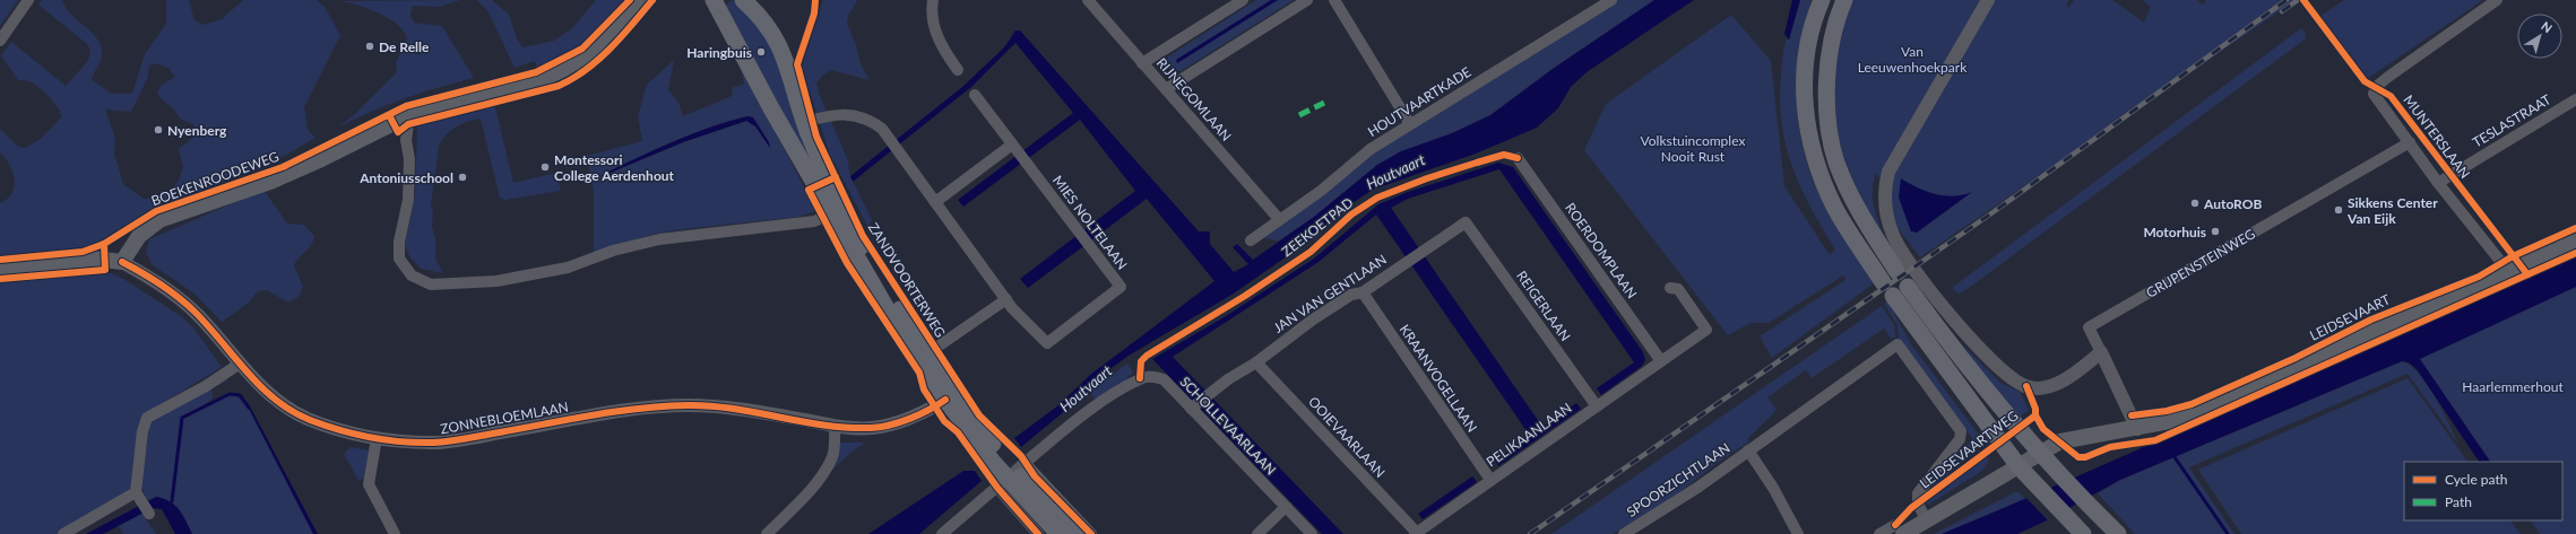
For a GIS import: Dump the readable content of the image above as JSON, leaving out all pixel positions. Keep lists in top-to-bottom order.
{
  "streets": {
    "main road": ["BOEKENROODEWEG", "ZANDVOORTERWEG", "LEIDSEVAART"],
    "street": [
      "RIJNEGOMLAAN",
      "HOUTVAARTKADE",
      "TESLASTRAAT",
      "MUNTERSLAAN",
      "MIES NOLTELAAN",
      "ROERDOMPLAAN",
      "GRIJPENSTEINWEG",
      "JAN VAN GENTLAAN",
      "REIGERLAAN",
      "KRAANVOGELLAAN",
      "ZONNEBLOEMLAAN",
      "SCHOLLEVAARLAAN",
      "PELIKAANLAAN",
      "OOIEVAARLAAN",
      "SPOORZICHTLAAN"
    ],
    "cycle path": ["ZEEKOETPAD", "LEIDSEVAARTWEG"]
  },
  "crossings": [
    ["RIJNEGOMLAAN", "HOUTVAARTKADE"],
    ["TESLASTRAAT", "MUNTERSLAAN"],
    ["MUNTERSLAAN", "GRIJPENSTEINWEG"],
    ["MUNTERSLAAN", "LEIDSEVAART"],
    ["BOEKENROODEWEG", "ZONNEBLOEMLAAN"],
    ["ROERDOMPLAAN", "PELIKAANLAAN"],
    ["GRIJPENSTEINWEG", "LEIDSEVAART"],
    ["ZANDVOORTERWEG", "ZONNEBLOEMLAAN"],
    ["ZANDVOORTERWEG", "SCHOLLEVAARLAAN"],
    ["JAN VAN GENTLAAN", "REIGERLAAN"],
    ["JAN VAN GENTLAAN", "KRAANVOGELLAAN"],
    ["JAN VAN GENTLAAN", "SCHOLLEVAARLAAN"],
    ["JAN VAN GENTLAAN", "OOIEVAARLAAN"],
    ["REIGERLAAN", "PELIKAANLAAN"],
    ["KRAANVOGELLAAN", "PELIKAANLAAN"],
    ["PELIKAANLAAN", "OOIEVAARLAAN"]
  ],
  "water": ["Houtvaart"],
  "parks": ["Van Leeuwenhoekpark", "Volkstuincomplex Nooit Rust", "Haarlemmerhout"],
  "places": [
    "De Relle",
    "Haringbuis",
    "Nyenberg",
    "Montessori College Aerdenhout",
    "Antoniusschool",
    "AutoROB",
    "Sikkens Center Van Eijk",
    "Motorhuis"
  ],
  "legend": ["Cycle path", "Path"],
  "north": "top right"
}
